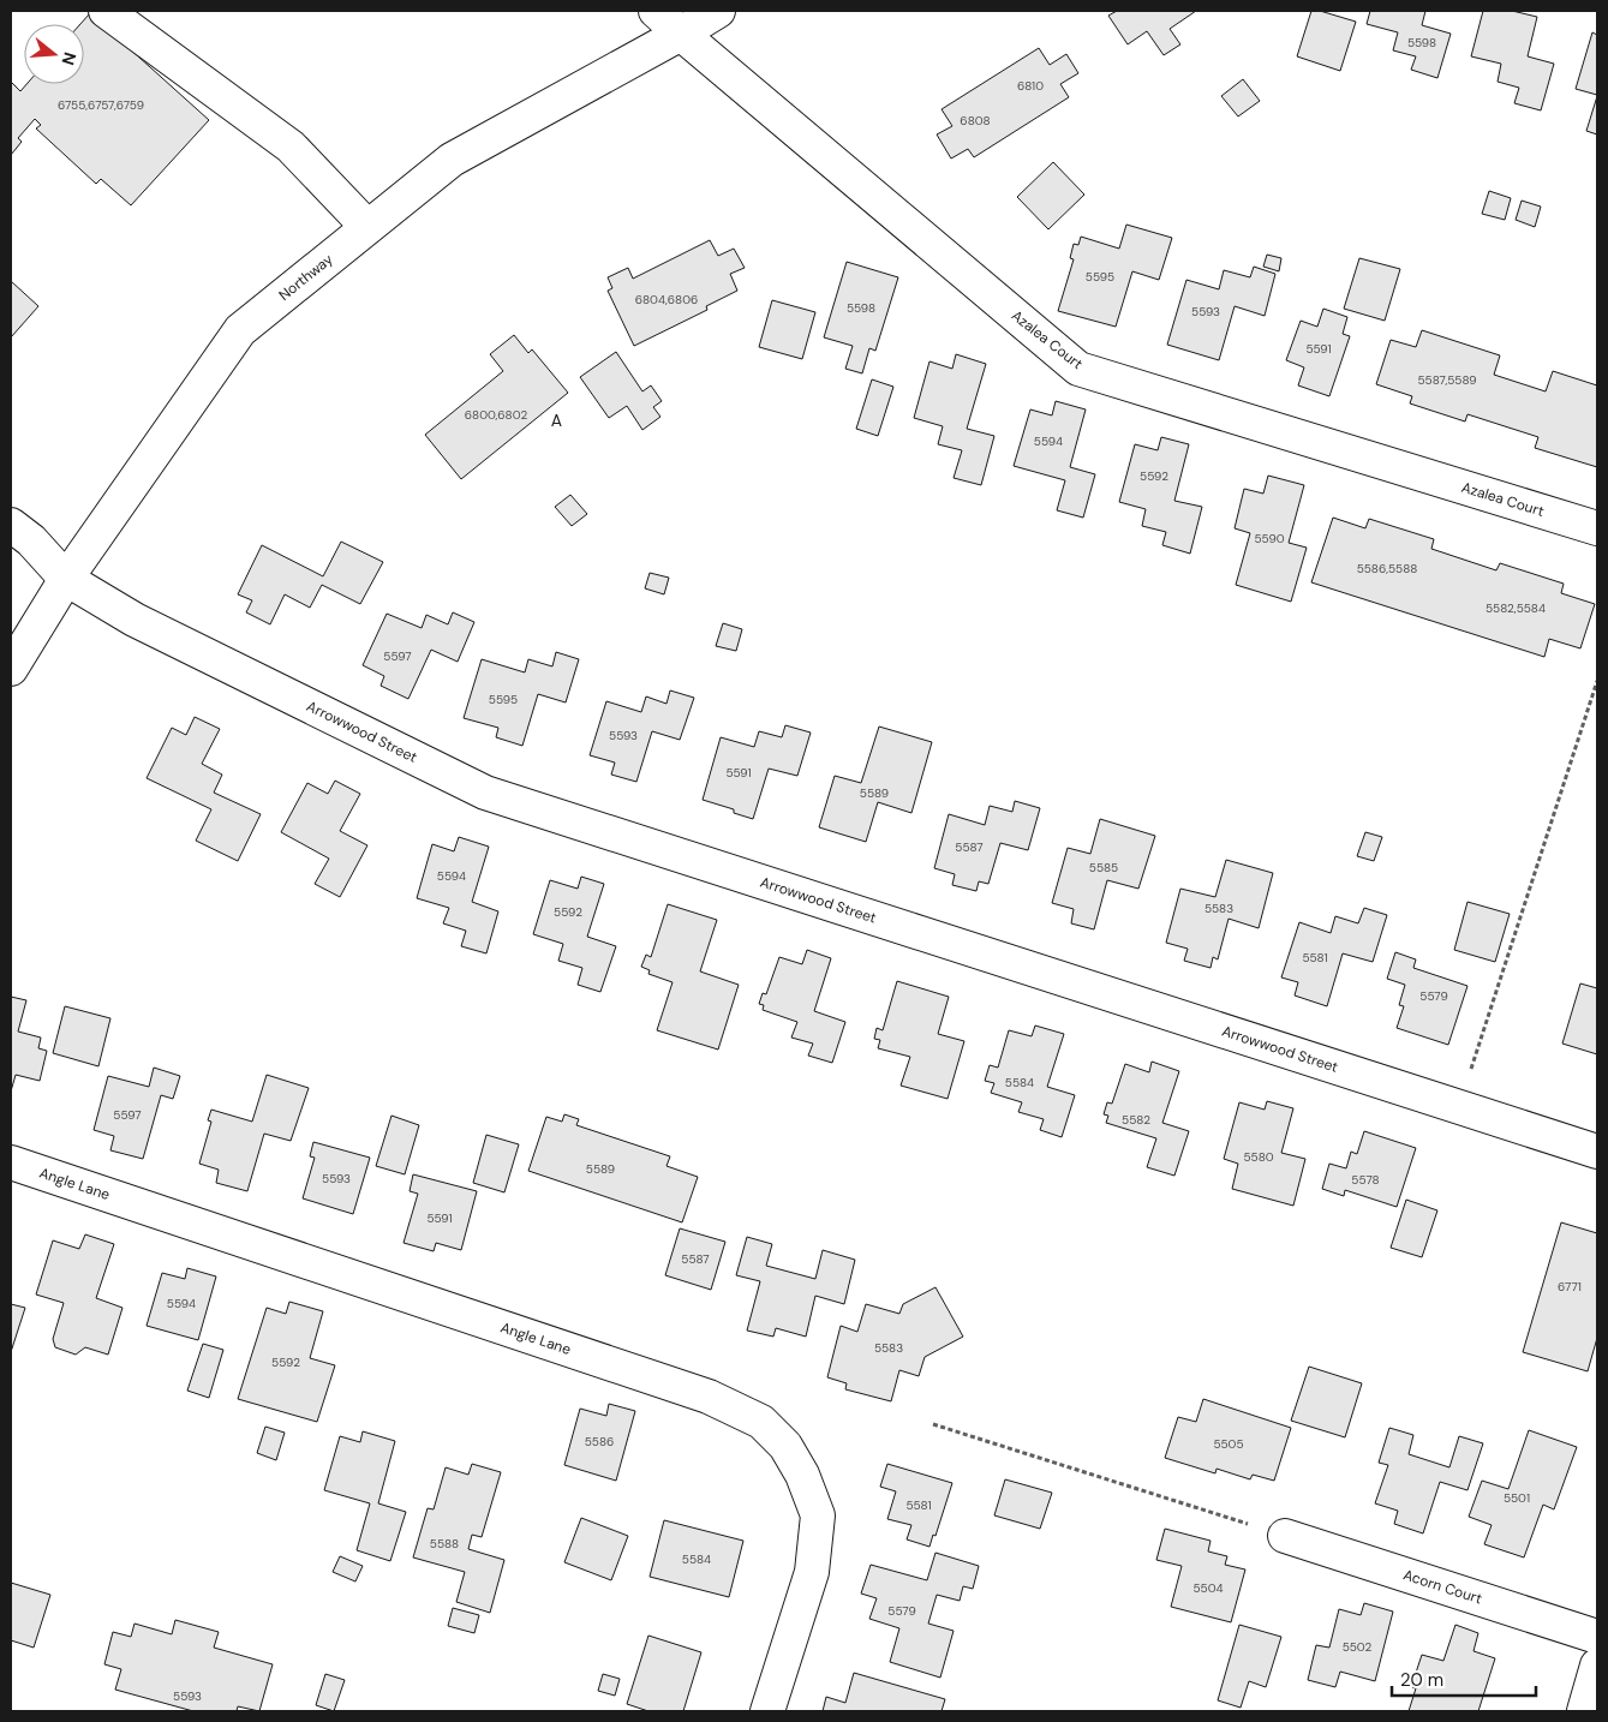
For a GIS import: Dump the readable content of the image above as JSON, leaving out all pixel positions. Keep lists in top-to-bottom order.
{
  "streets": {
    "street": [
      "Northway",
      "Azalea Court",
      "Arrowwood Street",
      "Angle Lane",
      "Acorn Court"
    ]
  },
  "crossings": [
    ["Northway", "Azalea Court"],
    ["Northway", "Arrowwood Street"]
  ],
  "districts": ["A"],
  "house_numbers": [
    "5598",
    "6810",
    "6755,6757,6759",
    "6808",
    "5595",
    "6804,6806",
    "5598",
    "5593",
    "5591",
    "5587,5589",
    "6800,6802",
    "5594",
    "5592",
    "5590",
    "5586,5588",
    "5582,5584",
    "5597",
    "5595",
    "5593",
    "5591",
    "5589",
    "5587",
    "5585",
    "5594",
    "5583",
    "5592",
    "5581",
    "5579",
    "5584",
    "5597",
    "5582",
    "5580",
    "5589",
    "5593",
    "5578",
    "5591",
    "5587",
    "6771",
    "5594",
    "5583",
    "5592",
    "5586",
    "5505",
    "5501",
    "5581",
    "5588",
    "5584",
    "5504",
    "5579",
    "5502",
    "5593"
  ],
  "scale_bar": "20 m",
  "north": "right"
}
